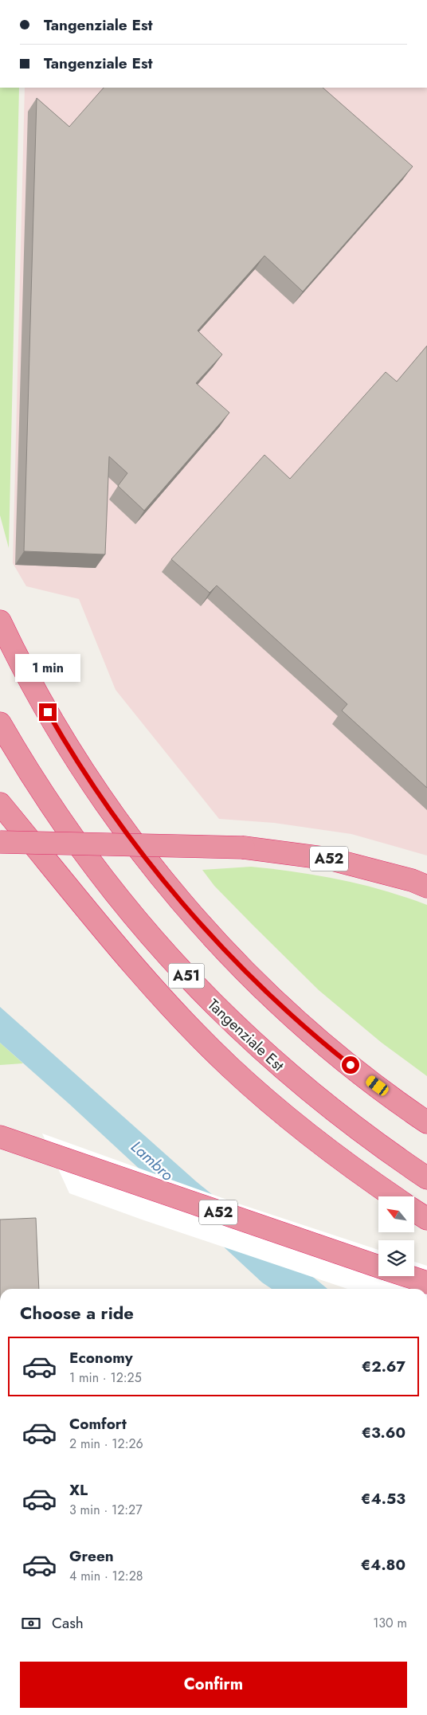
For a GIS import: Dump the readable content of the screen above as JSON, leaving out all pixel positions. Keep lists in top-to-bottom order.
{
  "streets": {
    "highway": ["A52", "A51", "Tangenziale Est"]
  },
  "water": ["Lambro"],
  "north": "top left",
  "page": {
    "banner": ["Tangenziale Est", "Tangenziale Est"],
    "bubble": "1 min",
    "heading": "Choose a ride",
    "list": [
      {
        "name": "Economy",
        "note": "1 min · 12:25",
        "value": "€2.67"
      },
      {
        "name": "Comfort",
        "note": "2 min · 12:26",
        "value": "€3.60"
      },
      {
        "name": "XL",
        "note": "3 min · 12:27",
        "value": "€4.53"
      },
      {
        "name": "Green",
        "note": "4 min · 12:28",
        "value": "€4.80"
      }
    ],
    "pay": ["Cash", "130 m"],
    "buttons": "Confirm"
  }
}
